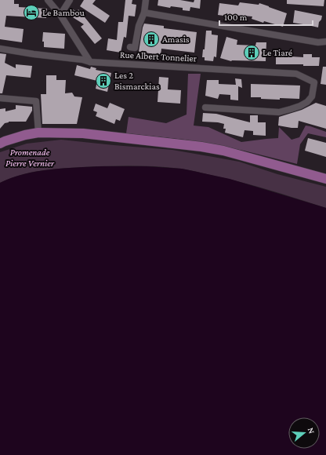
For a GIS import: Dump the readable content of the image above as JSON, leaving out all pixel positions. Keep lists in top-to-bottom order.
{
  "streets": {
    "street": ["Rue Albert Tonnelier"]
  },
  "parks": ["Promenade Pierre Vernier"],
  "places": {
    "hotel": ["Le Bambou"],
    "building": ["Amasis", "Le Tiaré", "Les 2 Bismarckias"]
  },
  "scale_bar": "100 m",
  "north": "right"
}
